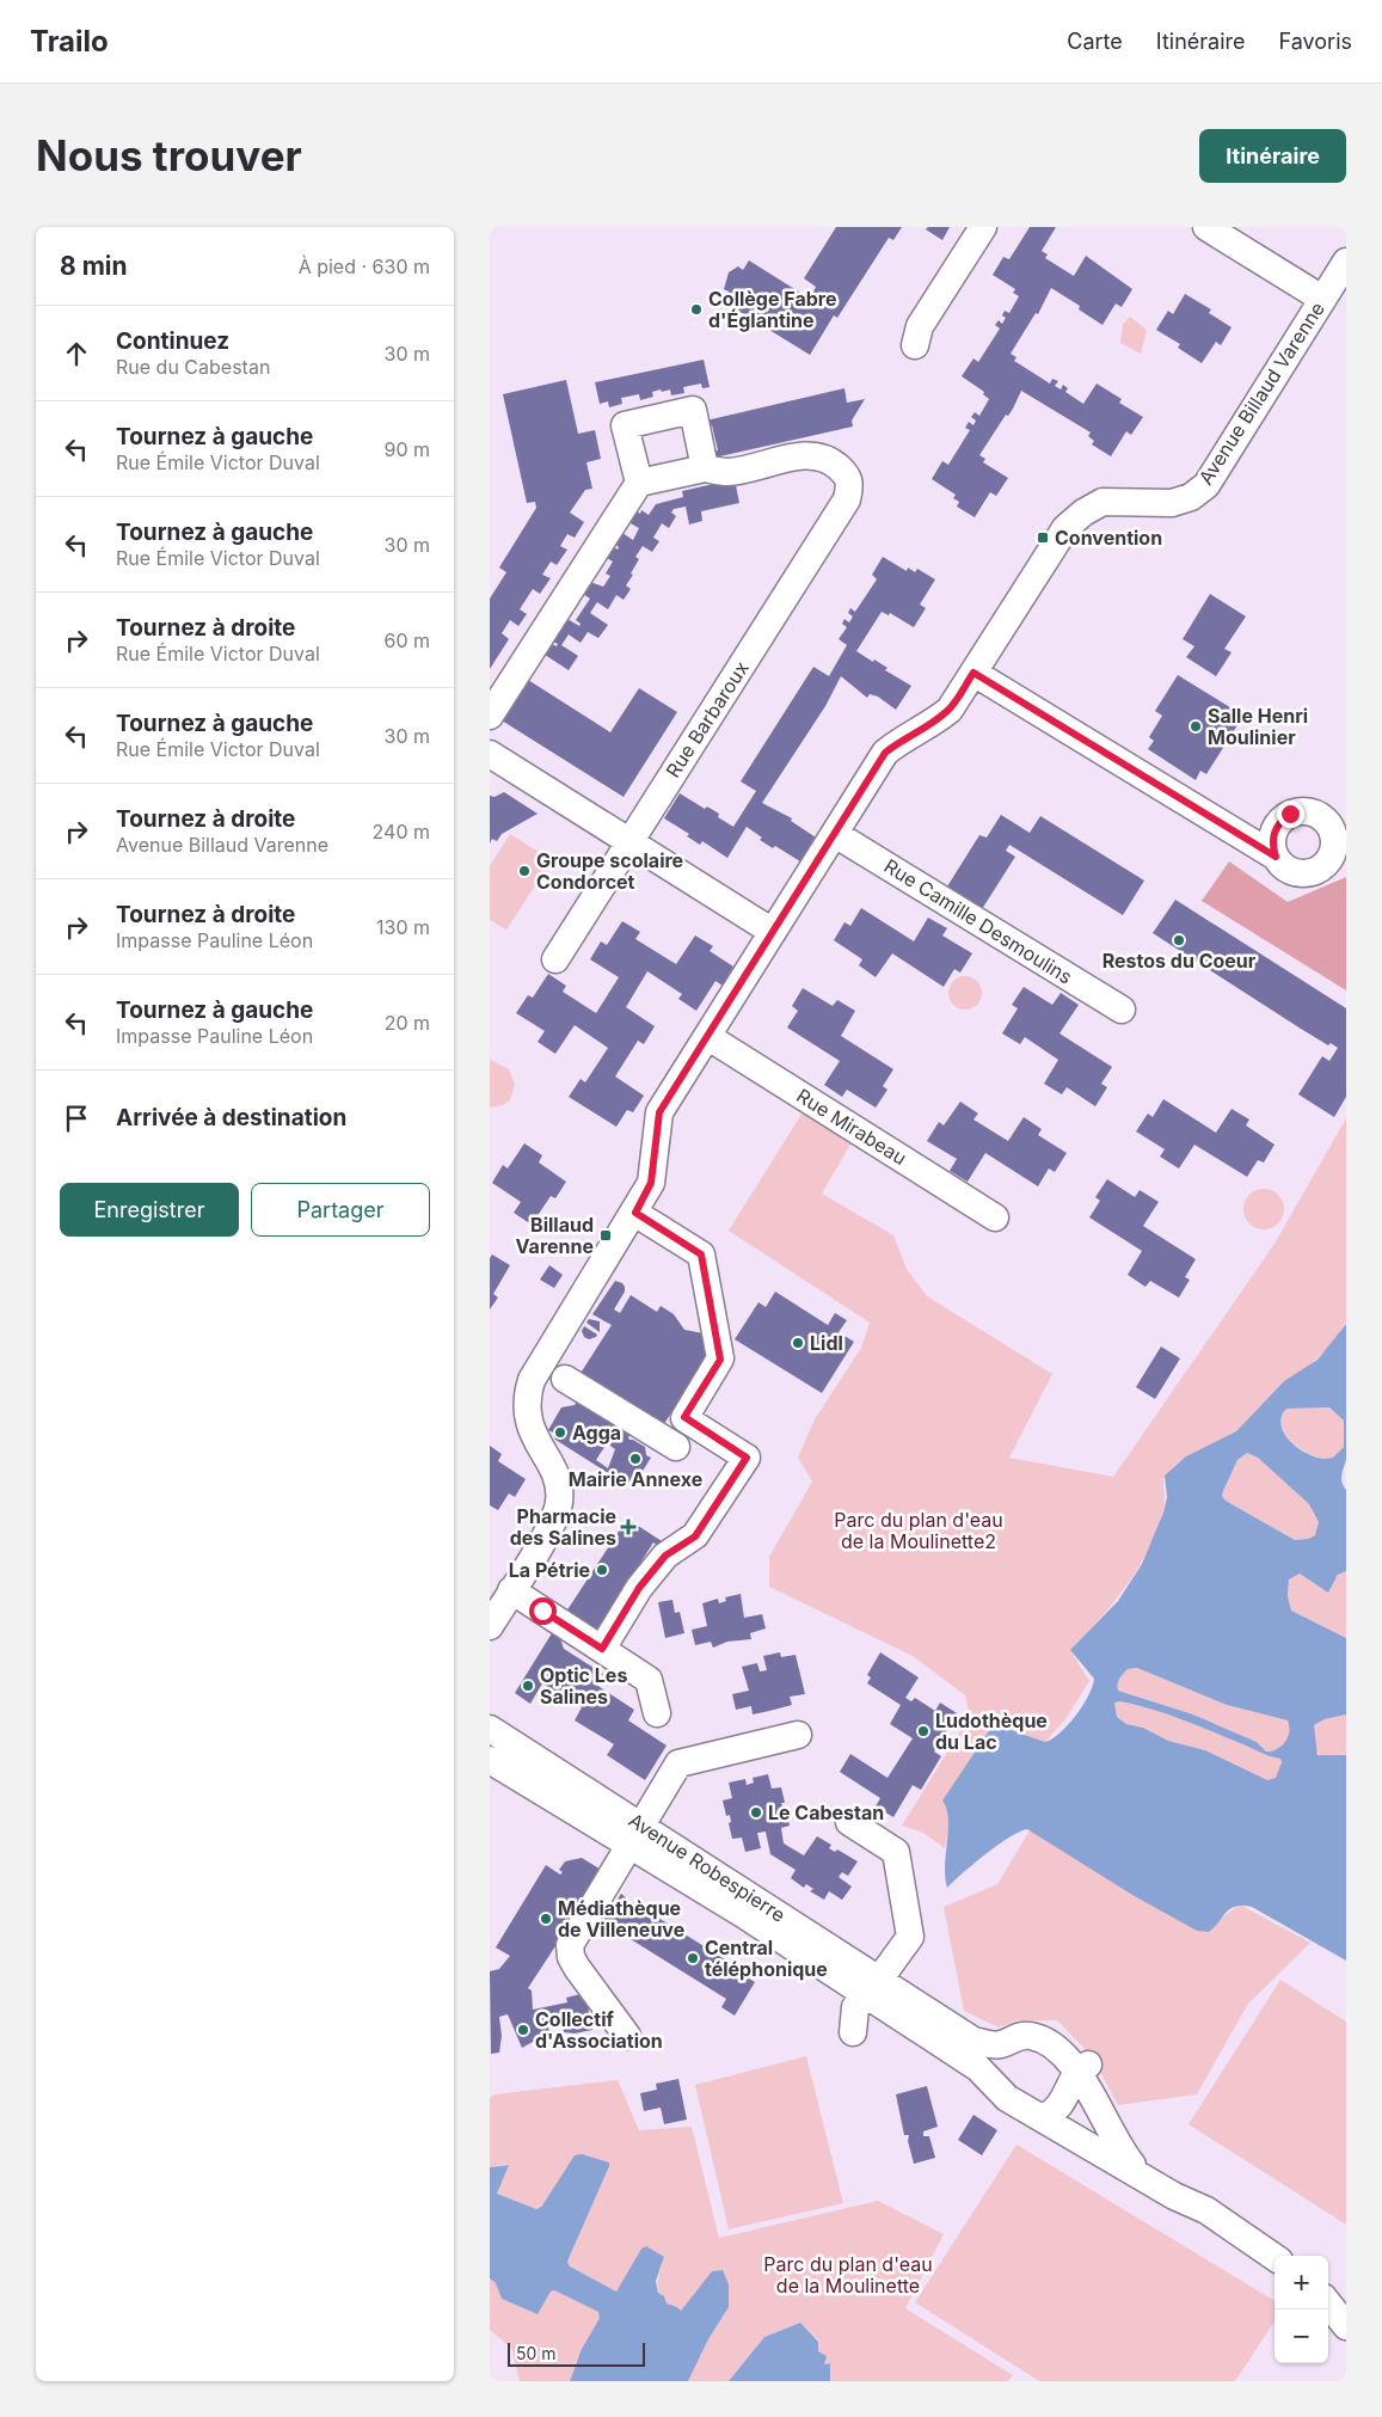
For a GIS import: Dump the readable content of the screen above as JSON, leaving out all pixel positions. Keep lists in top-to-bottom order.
{
  "streets": {
    "street": [
      "Avenue Billaud Varenne",
      "Rue Barbaroux",
      "Rue Camille Desmoulins",
      "Rue Mirabeau",
      "Avenue Robespierre"
    ]
  },
  "crossings": [
    ["Avenue Billaud Varenne", "Rue Camille Desmoulins"],
    ["Avenue Billaud Varenne", "Rue Mirabeau"]
  ],
  "parks": ["Parc du plan d'eau de la Moulinette2", "Parc du plan d'eau de la Moulinette"],
  "places": {
    "other": [
      "Collège Fabre d'Églantine",
      "Salle Henri Moulinier",
      "Groupe scolaire Condorcet",
      "Restos du Coeur",
      "Lidl",
      "Agga",
      "Mairie Annexe",
      "La Pétrie",
      "Optic Les Salines",
      "Ludothèque du Lac",
      "Le Cabestan",
      "Médiathèque de Villeneuve",
      "Central téléphonique",
      "Collectif d'Association"
    ],
    "transit": ["Convention", "Billaud Varenne"],
    "health": ["Pharmacie des Salines"]
  },
  "scale_bar": "50 m",
  "page": {
    "header": "Trailo",
    "nav": ["Carte", "Itinéraire", "Favoris"],
    "buttons": [
      "Itinéraire",
      ["Enregistrer", "Partager"]
    ],
    "title": "Nous trouver",
    "heading": ["8 min", "À pied · 630 m"],
    "list": [
      ["Continuez", "Rue du Cabestan", "30 m"],
      ["Tournez à gauche", "Rue Émile Victor Duval", "90 m"],
      ["Tournez à gauche", "Rue Émile Victor Duval", "30 m"],
      ["Tournez à droite", "Rue Émile Victor Duval", "60 m"],
      ["Tournez à gauche", "Rue Émile Victor Duval", "30 m"],
      ["Tournez à droite", "Avenue Billaud Varenne", "240 m"],
      ["Tournez à droite", "Impasse Pauline Léon", "130 m"],
      ["Tournez à gauche", "Impasse Pauline Léon", "20 m"],
      "Arrivée à destination"
    ],
    "map_buttons": ["+", "−"],
    "scale": "50 m"
  }
}
